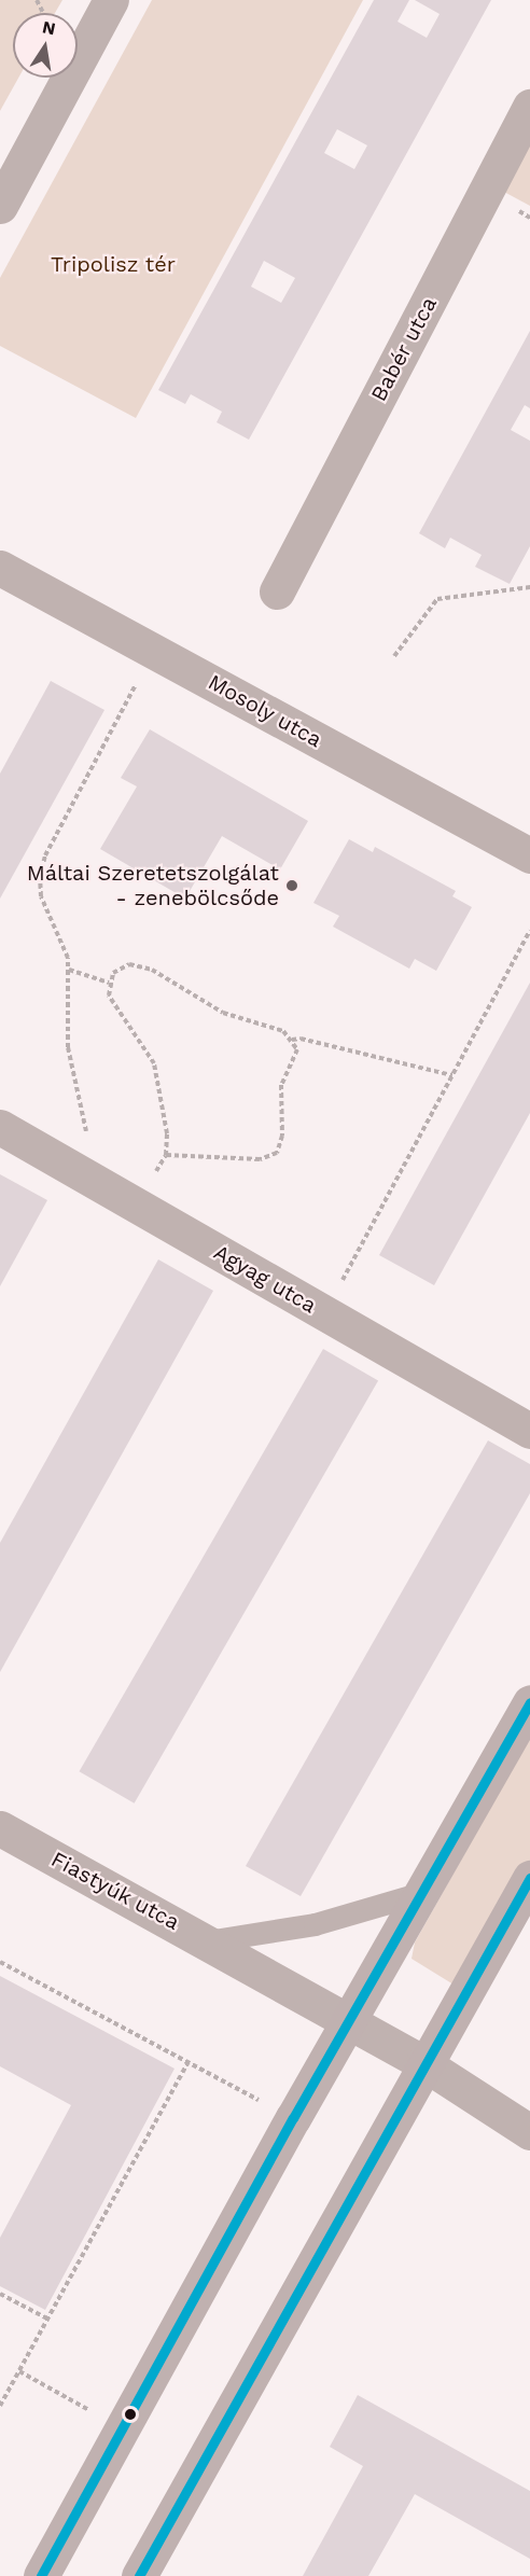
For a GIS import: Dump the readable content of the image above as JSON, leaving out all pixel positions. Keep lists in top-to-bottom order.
{
  "streets": {
    "street": [
      "Babér utca",
      "Mosoly utca",
      "Agyag utca",
      "Fiastyúk utca"
    ]
  },
  "parks": ["Tripolisz tér"],
  "places": ["Máltai Szeretetszolgálat - zenebölcsőde"],
  "north": "top"
}
